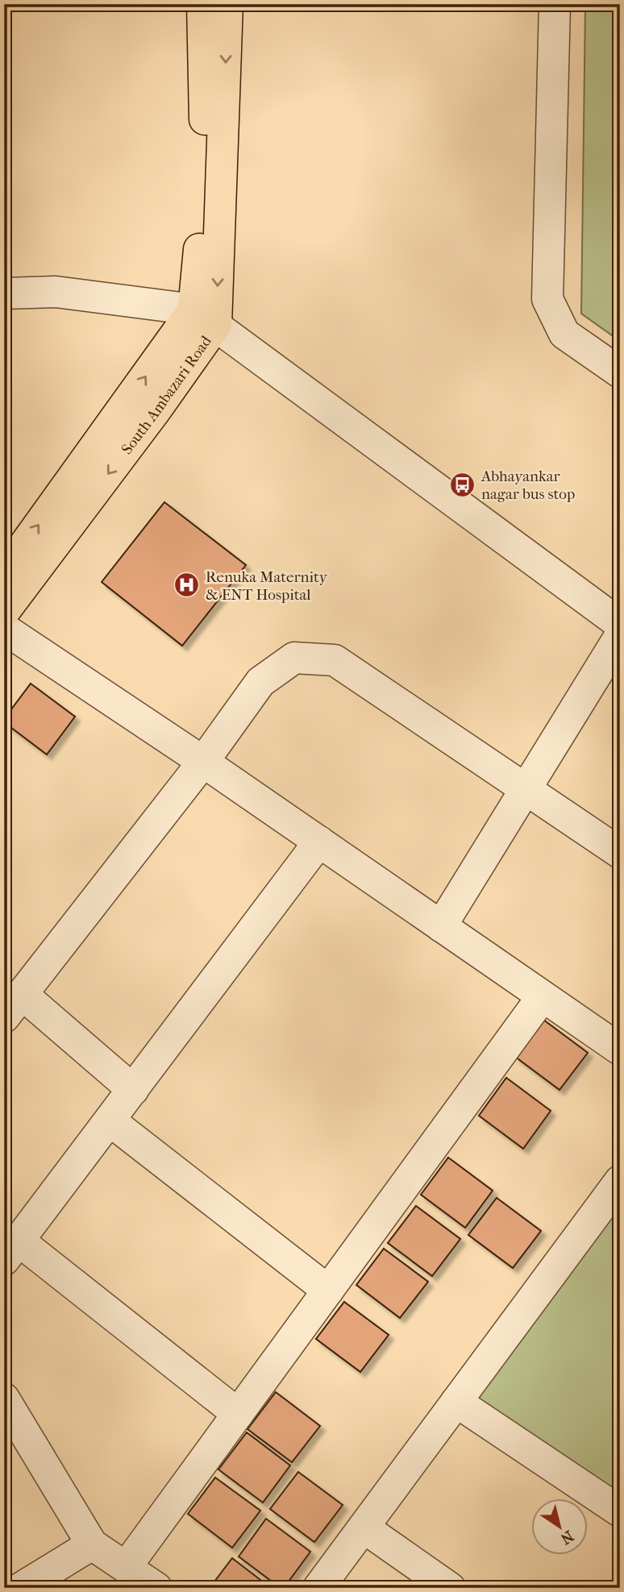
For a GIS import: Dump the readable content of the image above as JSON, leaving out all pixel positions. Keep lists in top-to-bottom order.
{
  "streets": {
    "main road": ["South Ambazari Road"]
  },
  "places": {
    "bus stop": ["Abhayankar nagar bus stop"],
    "hospital": ["Renuka Maternity & ENT Hospital"]
  },
  "north": "bottom right"
}
